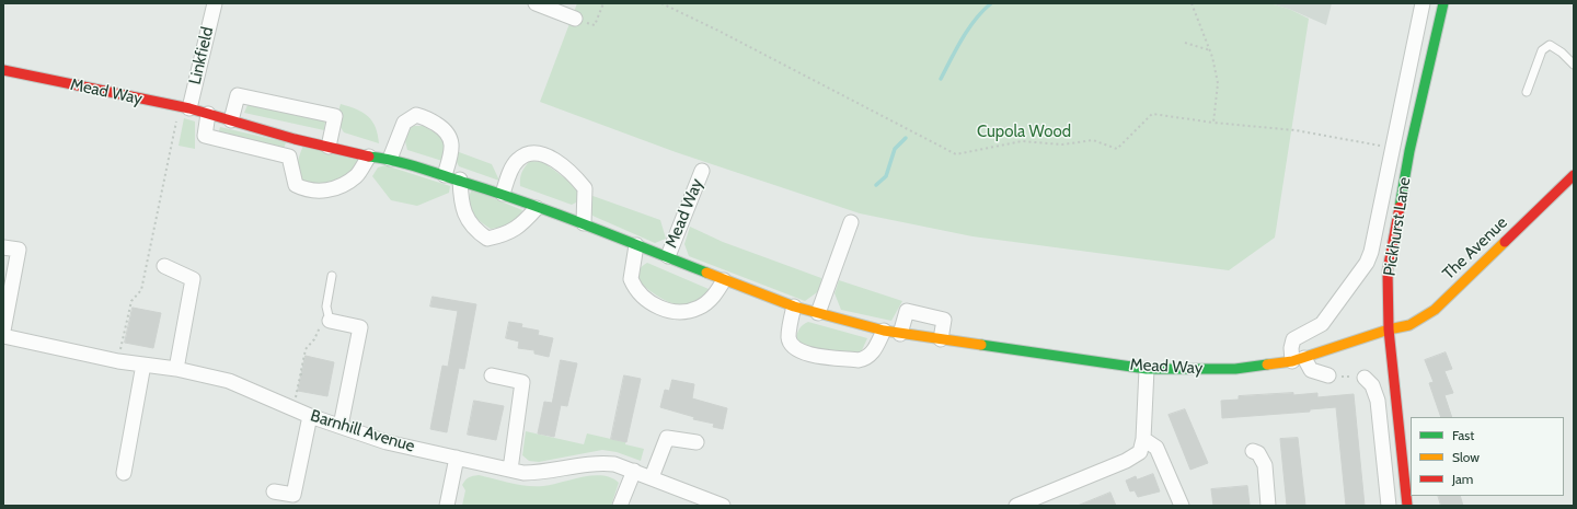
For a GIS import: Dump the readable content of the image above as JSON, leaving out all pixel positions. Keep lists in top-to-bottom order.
{
  "streets": {
    "street": [
      "Linkfield",
      "Mead Way",
      "Pickhurst Lane",
      "The Avenue",
      "Barnhill Avenue"
    ]
  },
  "crossings": [
    ["Linkfield", "Mead Way"],
    ["Mead Way", "Pickhurst Lane"],
    ["Mead Way", "The Avenue"],
    ["Pickhurst Lane", "The Avenue"]
  ],
  "parks": ["Cupola Wood"],
  "legend": ["Fast", "Slow", "Jam"]
}
